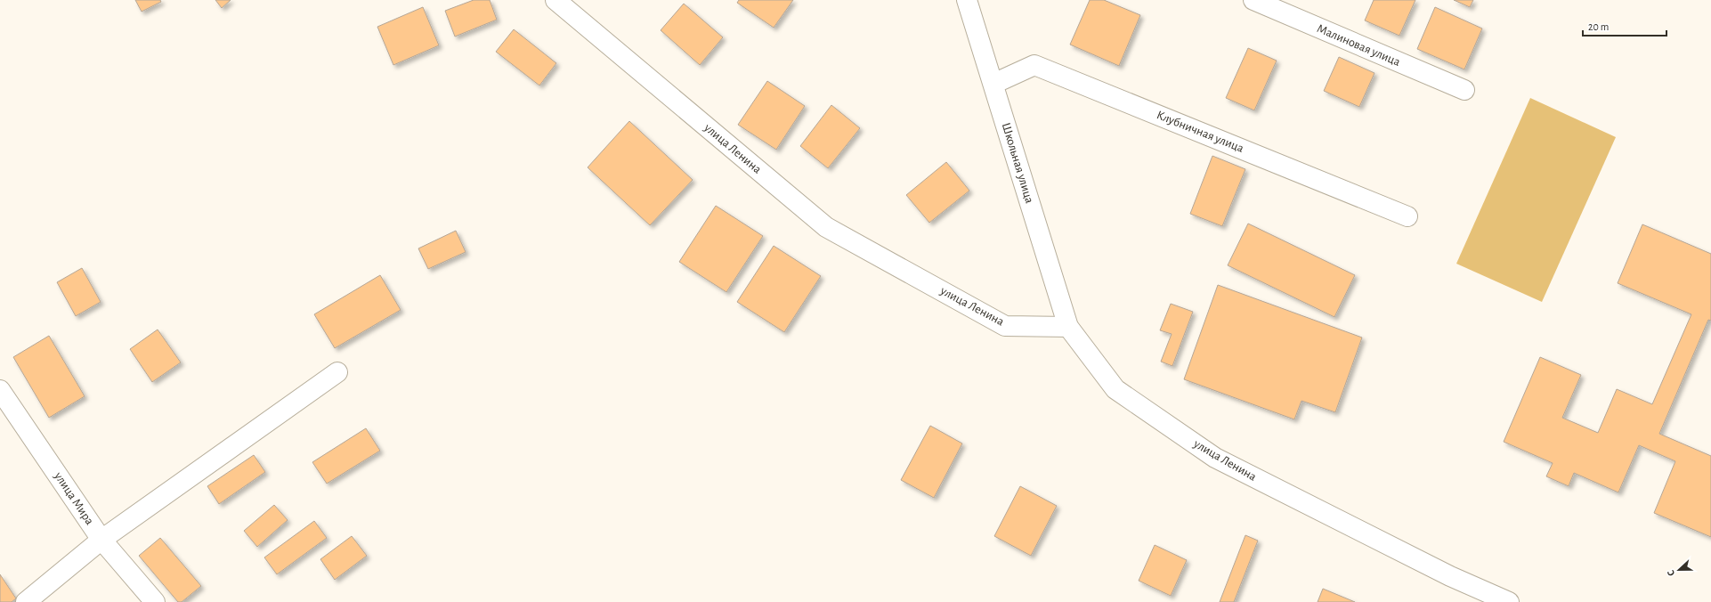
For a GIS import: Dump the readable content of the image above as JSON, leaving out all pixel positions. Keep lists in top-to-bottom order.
{
  "streets": {
    "street": [
      "Малиновая улица",
      "Клубничная улица",
      "улица Ленина",
      "Школьная улица",
      "улица Мира"
    ]
  },
  "crossings": [
    ["Клубничная улица", "Школьная улица"],
    ["улица Ленина", "Школьная улица"]
  ],
  "scale_bar": "20 m",
  "north": "left"
}
